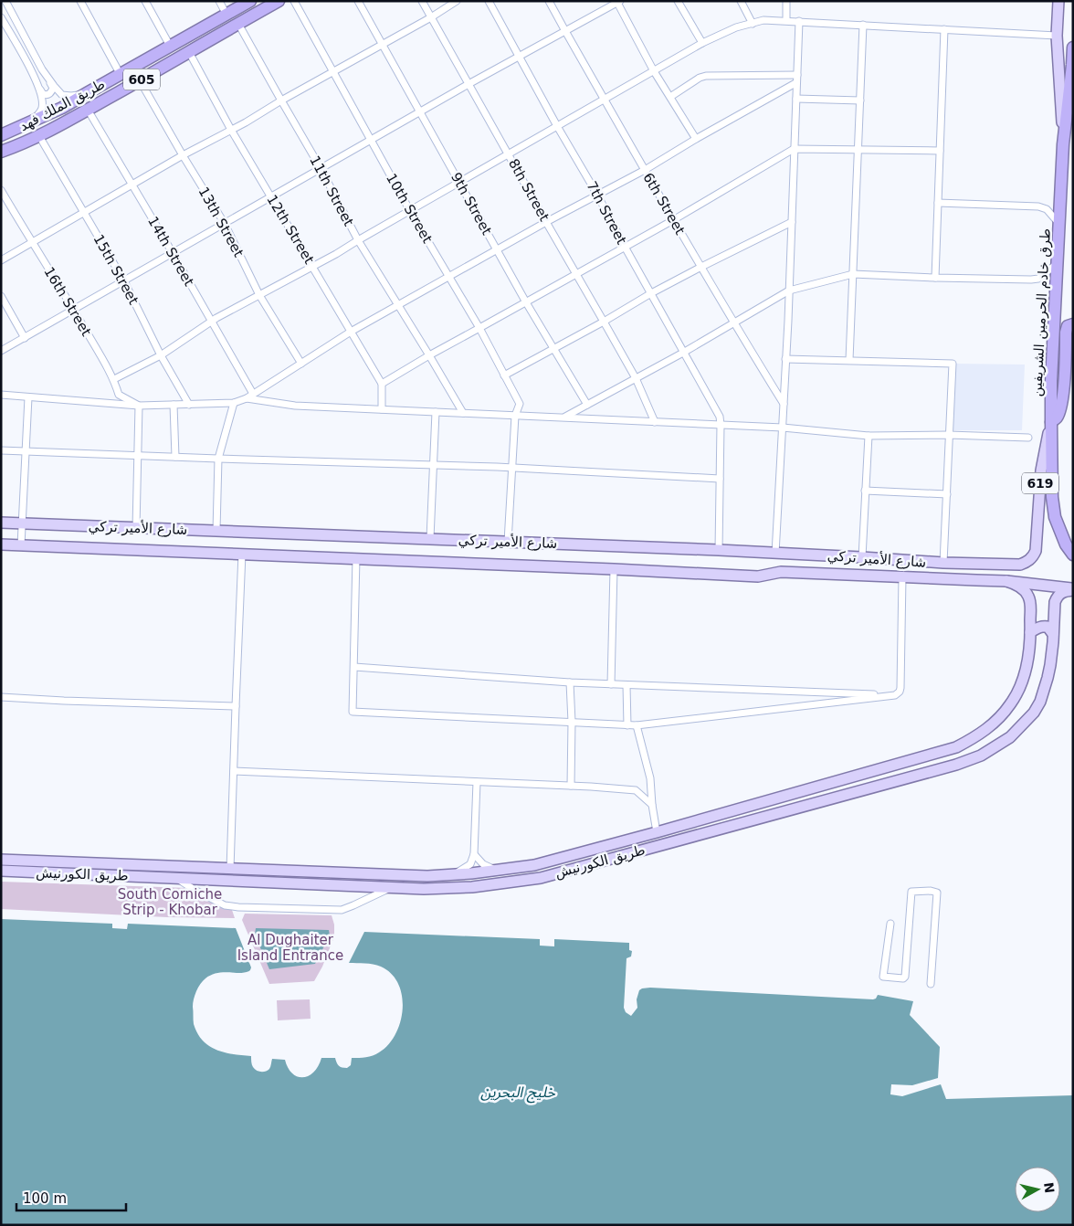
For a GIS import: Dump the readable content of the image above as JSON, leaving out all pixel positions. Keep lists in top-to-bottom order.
{
  "streets": {
    "highway": [
      "605",
      "طريق الملك فهد",
      "طرق خادم الحرمين الشريفين",
      "619"
    ],
    "main road": ["شارع الأمير تركي", "طريق الكورنيش"],
    "street": [
      "8th Street",
      "11th Street",
      "9th Street",
      "6th Street",
      "10th Street",
      "7th Street",
      "13th Street",
      "12th Street",
      "14th Street",
      "15th Street",
      "16th Street"
    ]
  },
  "crossings": [
    ["طريق الملك فهد", "11th Street"],
    ["طريق الملك فهد", "13th Street"],
    ["طريق الملك فهد", "12th Street"],
    ["طريق الملك فهد", "14th Street"],
    ["طريق الملك فهد", "15th Street"],
    ["10th Street", "شارع الأمير تركي"],
    ["طرق خادم الحرمين الشريفين", "شارع الأمير تركي"],
    ["شارع الأمير تركي", "طريق الكورنيش"]
  ],
  "water": ["خليج البحرين"],
  "parks": ["South Corniche Strip - Khobar", "Al Dughaiter Island Entrance"],
  "scale_bar": "100 m",
  "north": "right"
}
